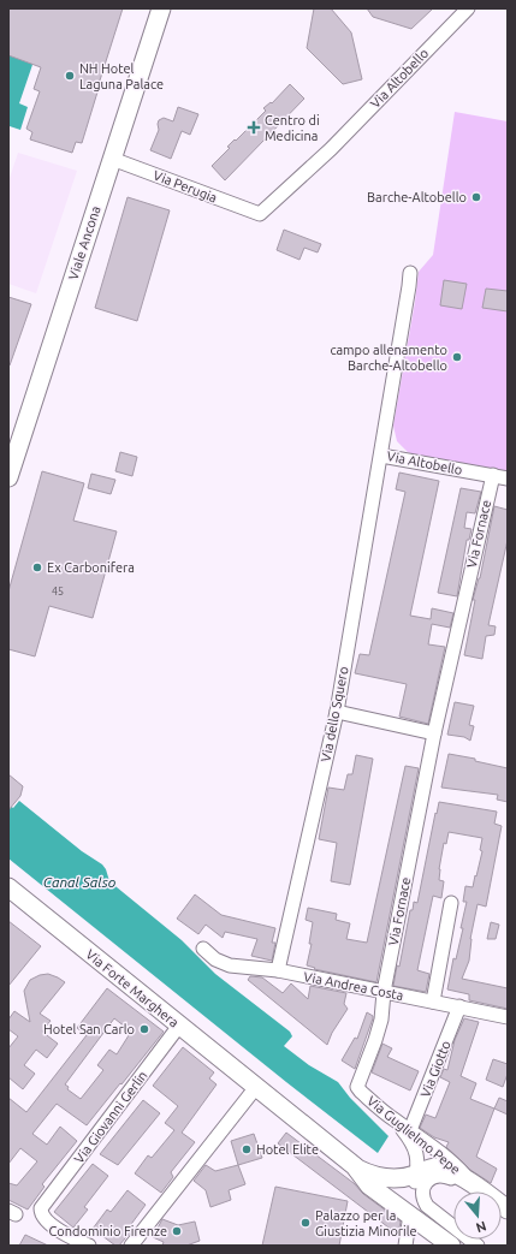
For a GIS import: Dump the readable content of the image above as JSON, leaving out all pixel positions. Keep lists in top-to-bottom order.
{
  "streets": {
    "street": [
      "Via Altobello",
      "Via Perugia",
      "Viale Ancona",
      "Via Fornace",
      "Via dello Squero",
      "Via Andrea Costa",
      "Via Forte Marghera",
      "Via Giotto",
      "Via Giovanni Gerlin",
      "Via Guglielmo Pepe"
    ]
  },
  "crossings": [
    ["Via Altobello", "Via Perugia"],
    ["Via Altobello", "Via Fornace"],
    ["Via Altobello", "Via dello Squero"],
    ["Via Perugia", "Viale Ancona"],
    ["Via Fornace", "Via Andrea Costa"],
    ["Via Fornace", "Via Guglielmo Pepe"],
    ["Via dello Squero", "Via Andrea Costa"],
    ["Via Andrea Costa", "Via Giotto"],
    ["Via Forte Marghera", "Via Giovanni Gerlin"],
    ["Via Forte Marghera", "Via Guglielmo Pepe"],
    ["Via Giotto", "Via Guglielmo Pepe"]
  ],
  "water": ["Canal Salso"],
  "places": {
    "other": [
      "NH Hotel Laguna Palace",
      "Barche-Altobello",
      "campo allenamento Barche-Altobello",
      "Ex Carbonifera",
      "Hotel San Carlo",
      "Hotel Elite",
      "Palazzo per la Giustizia Minorile",
      "Condominio Firenze"
    ],
    "health": ["Centro di Medicina"]
  },
  "house_numbers": ["45"],
  "north": "bottom"
}
